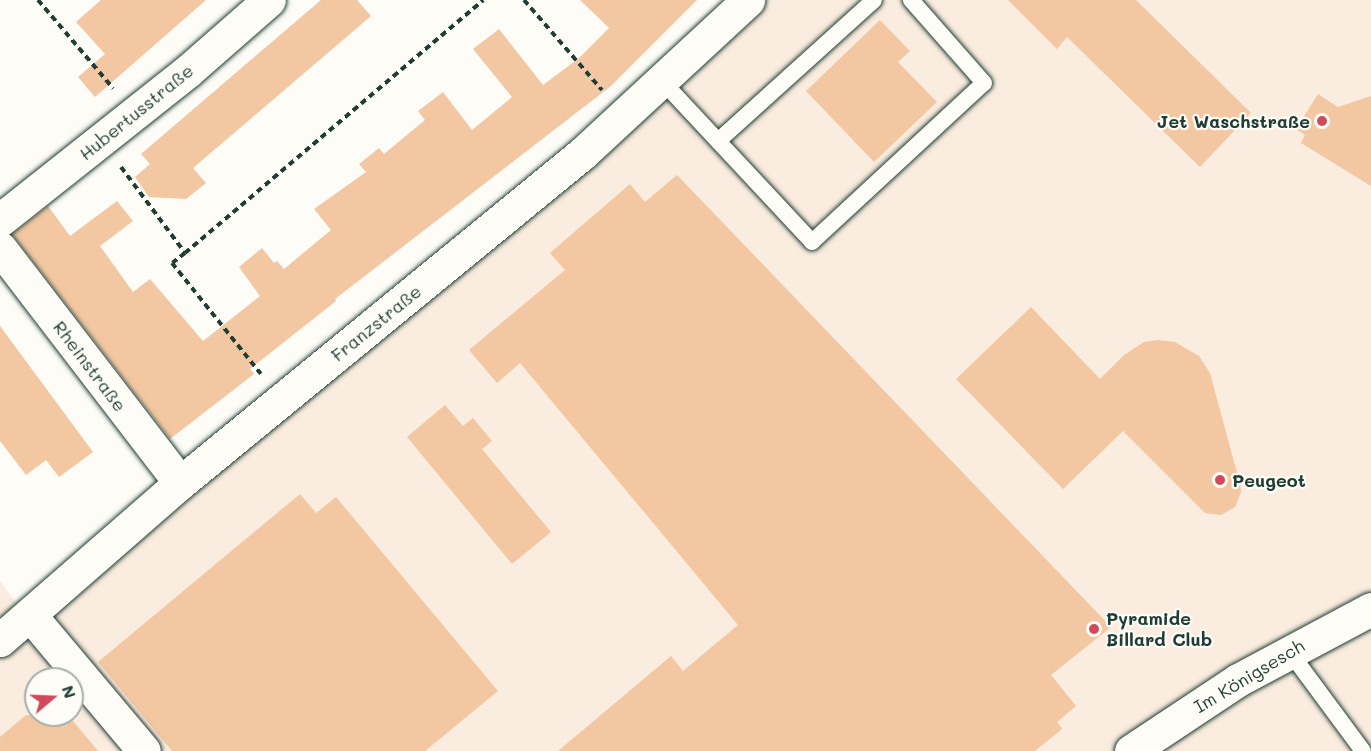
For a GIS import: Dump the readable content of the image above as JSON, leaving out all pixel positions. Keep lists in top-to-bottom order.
{
  "streets": {
    "street": [
      "Hubertusstraße",
      "Franzstraße",
      "Rheinstraße",
      "Im Königsesch"
    ]
  },
  "crossings": [
    ["Franzstraße", "Rheinstraße"]
  ],
  "places": ["Jet Waschstraße", "Peugeot", "Pyramide Billard Club"],
  "north": "right"
}
